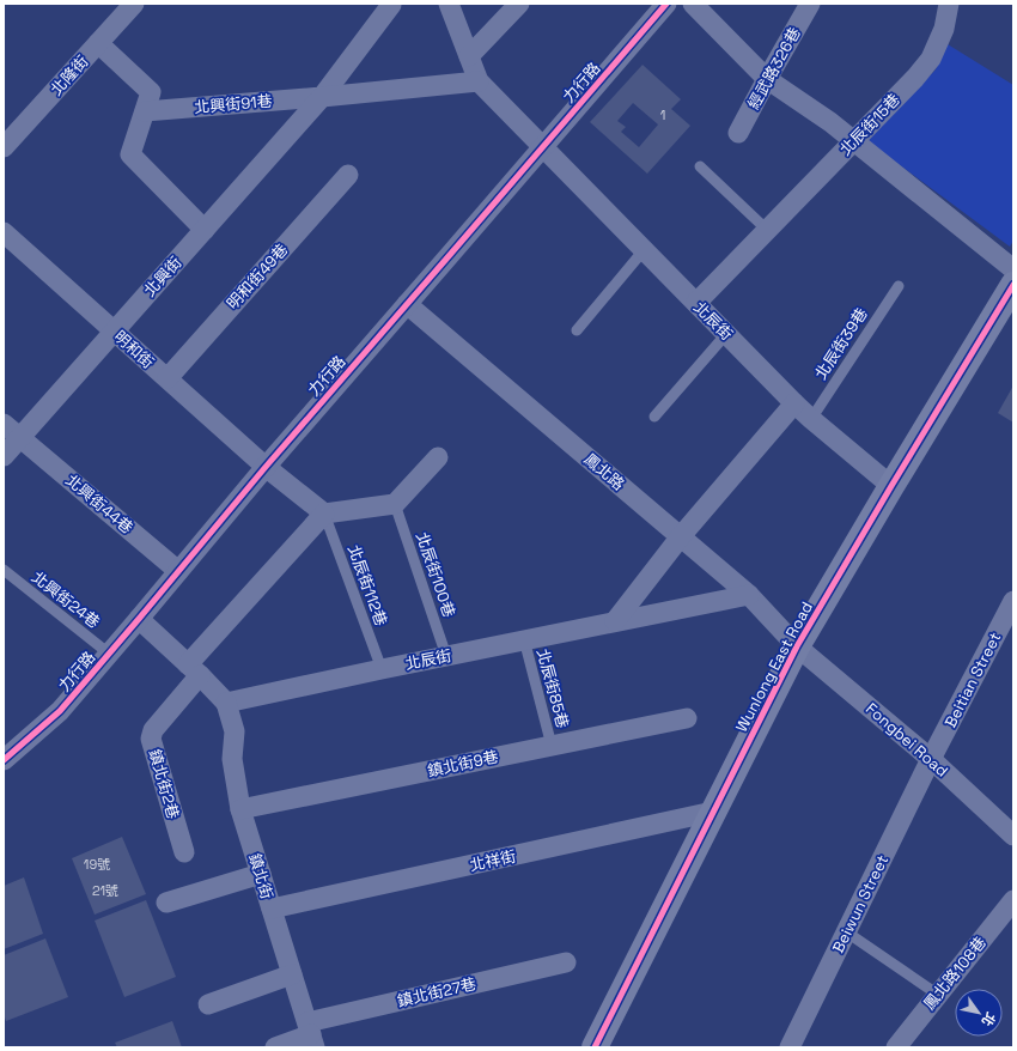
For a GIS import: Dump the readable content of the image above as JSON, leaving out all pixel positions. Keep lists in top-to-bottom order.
{
  "streets": {
    "street": [
      "經武路326巷",
      "北隆街",
      "力行路",
      "北興街91巷",
      "北辰街15巷",
      "北興街",
      "明和街49巷",
      "北辰街",
      "明和街",
      "鳳北路",
      "北興街44巷",
      "Wunlong East Road",
      "Beitian Street",
      "Fongbei Road",
      "鎮北街9巷",
      "鎮北街2巷",
      "北祥街",
      "鎮北街",
      "Beiwun Street",
      "鳳北路108巷",
      "鎮北街27巷"
    ],
    "lane": [
      "北辰街39巷",
      "北辰街100巷",
      "北辰街112巷",
      "北興街24巷",
      "北辰街85巷"
    ]
  },
  "crossings": [
    ["力行路", "北辰街"],
    ["力行路", "明和街"],
    ["力行路", "鳳北路"],
    ["力行路", "北興街44巷"],
    ["力行路", "北興街24巷"],
    ["北興街91巷", "北興街"],
    ["北辰街15巷", "北辰街"],
    ["北興街", "明和街"],
    ["北興街", "北興街44巷"],
    ["明和街49巷", "明和街"],
    ["北辰街", "北辰街39巷"],
    ["北辰街", "鳳北路"],
    ["北辰街", "北辰街100巷"],
    ["北辰街", "北辰街112巷"],
    ["北辰街", "Wunlong East Road"],
    ["北辰街", "北辰街85巷"],
    ["北辰街", "鎮北街"],
    ["明和街", "北辰街112巷"],
    ["鳳北路", "Wunlong East Road"],
    ["鳳北路", "Fongbei Road"],
    ["Wunlong East Road", "Fongbei Road"],
    ["Wunlong East Road", "北祥街"],
    ["Beitian Street", "Fongbei Road"],
    ["Beitian Street", "Beiwun Street"],
    ["北辰街85巷", "鎮北街9巷"],
    ["Fongbei Road", "Beiwun Street"],
    ["鎮北街9巷", "鎮北街"],
    ["北祥街", "鎮北街"],
    ["鎮北街", "鎮北街27巷"]
  ],
  "house_numbers": ["1", "19號", "21號"],
  "north": "bottom right"
}
